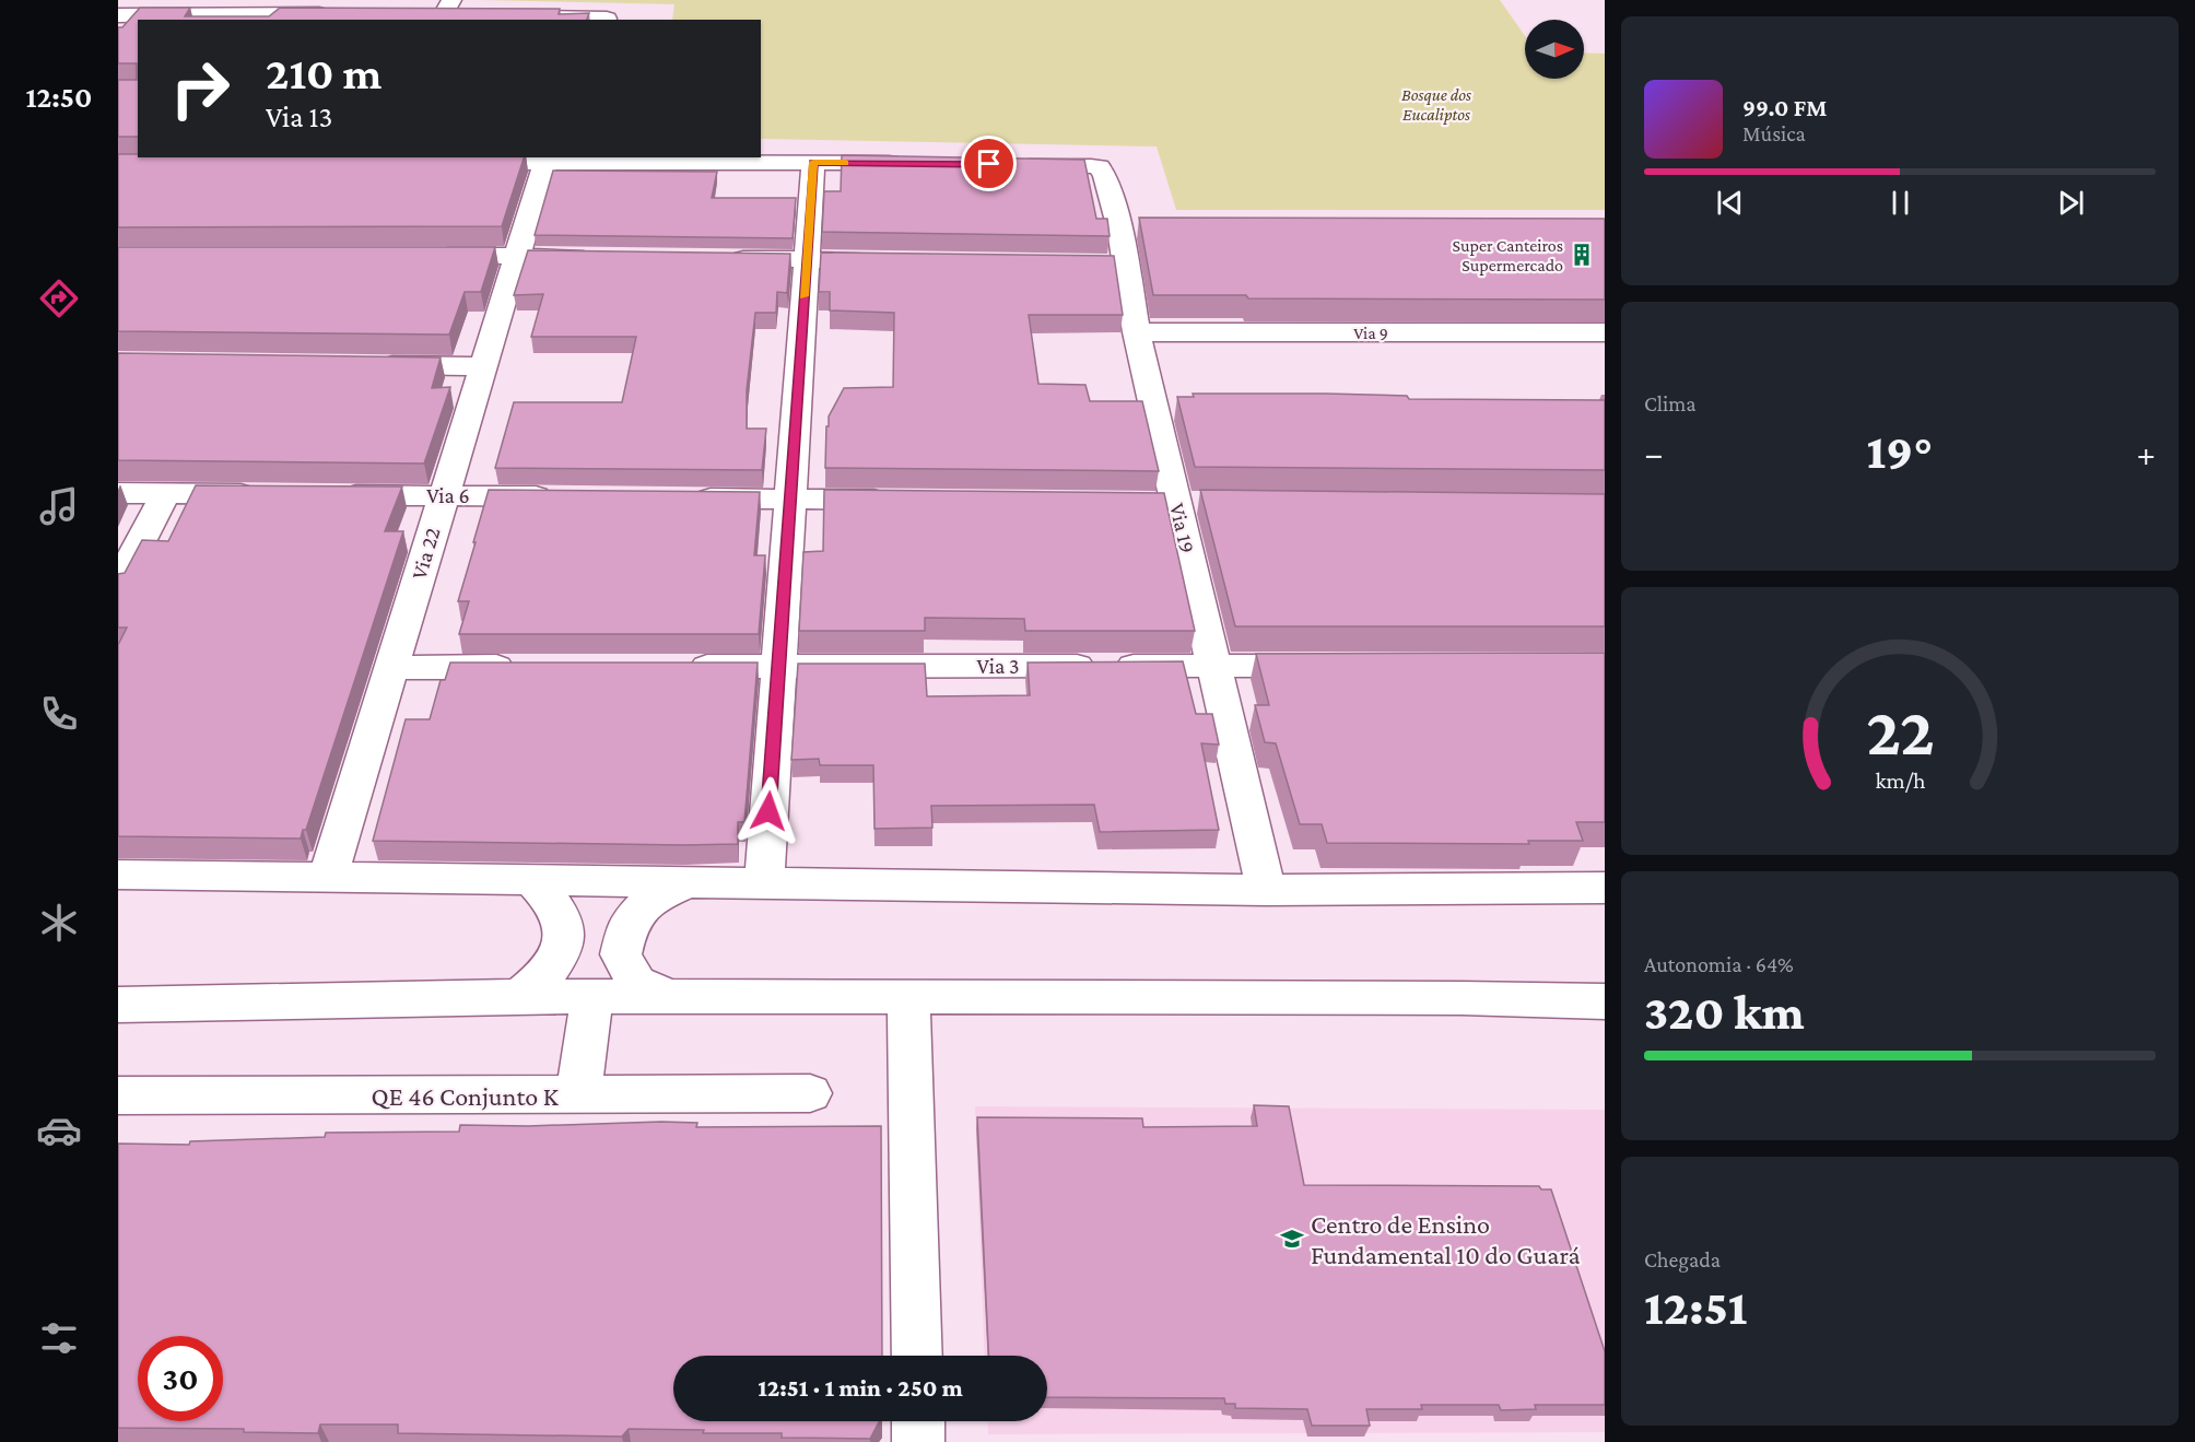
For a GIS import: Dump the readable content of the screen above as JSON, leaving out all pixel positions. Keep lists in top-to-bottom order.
{
  "streets": {
    "street": [
      "Via 9",
      "Via 6",
      "Via 19",
      "Via 22",
      "Via 3",
      "QE 46 Conjunto K"
    ]
  },
  "crossings": [
    ["Via 9", "Via 19"],
    ["Via 6", "Via 22"],
    ["Via 19", "Via 3"]
  ],
  "parks": ["Bosque dos Eucaliptos"],
  "places": {
    "building": ["Super Canteiros Supermercado"],
    "school or university": ["Centro de Ensino Fundamental 10 do Guará"]
  },
  "north": "right",
  "page": {
    "tabs": "12:50",
    "turn": ["210 m", "Via 13"],
    "song": ["99.0 FM", "Música"],
    "tile": [
      "Clima",
      ["Autonomia · 64%", "320 km"],
      ["Chegada", "12:51"]
    ],
    "heat": ["−", "19°", "+"],
    "limit": "30",
    "trip": "12:51 · 1 min · 250 m",
    "gauge": ["22", "km/h"]
  }
}
